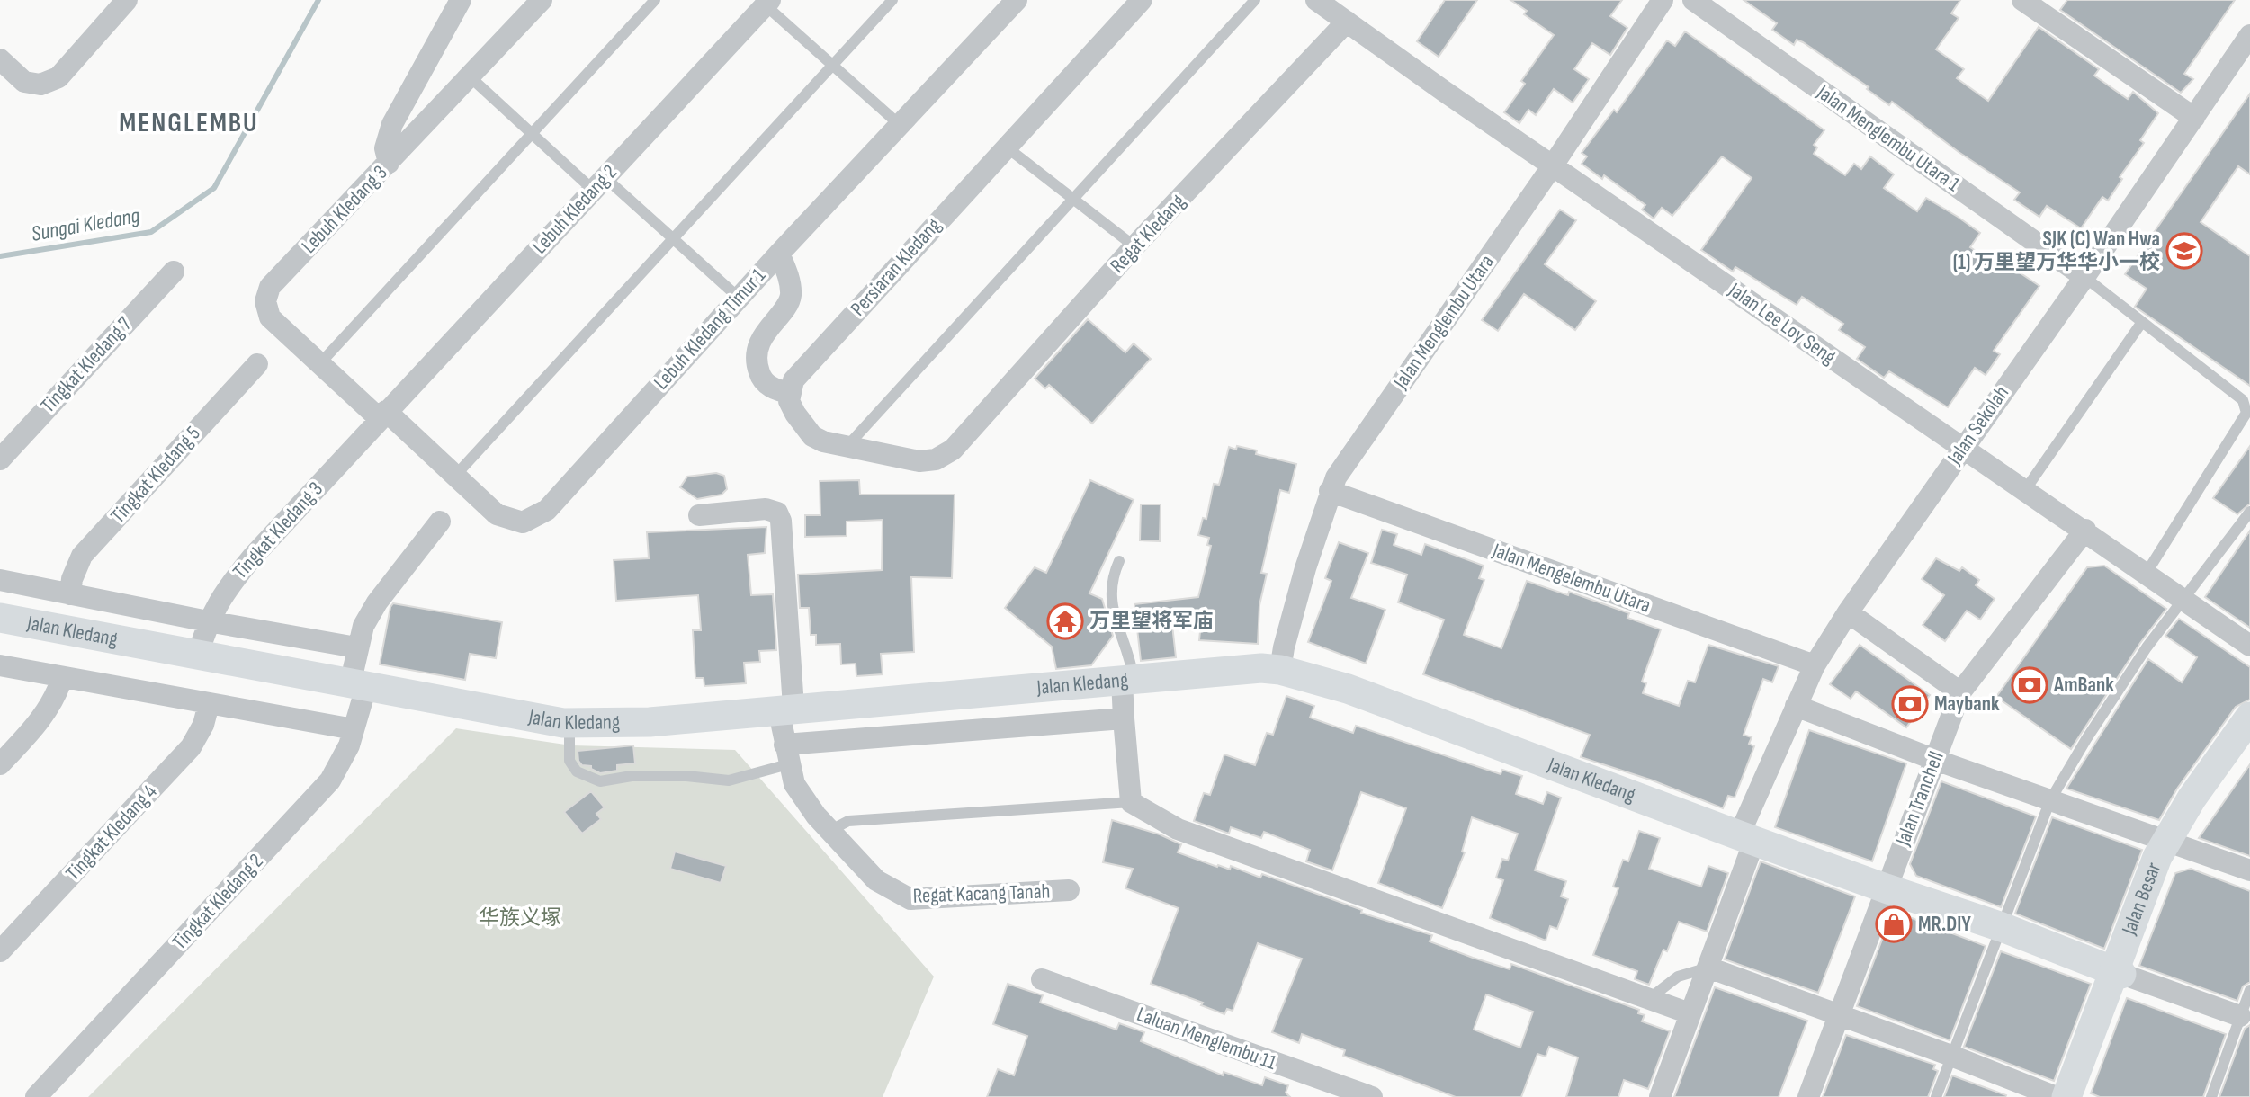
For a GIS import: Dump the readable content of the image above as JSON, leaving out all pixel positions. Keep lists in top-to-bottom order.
{
  "streets": {
    "main road": ["Jalan Kledang", "Jalan Besar"],
    "street": [
      "Jalan Menglembu Utara 1",
      "Lebuh Kledang 3",
      "Lebuh Kledang 2",
      "Regat Kledang",
      "Persiaran Kledang",
      "Jalan Menglembu Utara",
      "Jalan Lee Loy Seng",
      "Lebuh Kledang Timur 1",
      "Tingkat Kledang 7",
      "Jalan Sekolah",
      "Tingkat Kledang 5",
      "Tingkat Kledang 3",
      "Jalan Mengelembu Utara",
      "Jalan Tranchell",
      "Tingkat Kledang 4",
      "Regat Kacang Tanah",
      "Tingkat Kledang 2",
      "Laluan Menglembu 11"
    ]
  },
  "crossings": [
    ["Jalan Menglembu Utara 1", "Jalan Sekolah"],
    ["Lebuh Kledang 3", "Lebuh Kledang 2"],
    ["Lebuh Kledang 3", "Lebuh Kledang Timur 1"],
    ["Lebuh Kledang 3", "Tingkat Kledang 3"],
    ["Lebuh Kledang 2", "Lebuh Kledang Timur 1"],
    ["Lebuh Kledang 2", "Tingkat Kledang 3"],
    ["Regat Kledang", "Jalan Lee Loy Seng"],
    ["Jalan Menglembu Utara", "Jalan Lee Loy Seng"],
    ["Jalan Menglembu Utara", "Jalan Mengelembu Utara"],
    ["Jalan Menglembu Utara", "Jalan Kledang"],
    ["Jalan Lee Loy Seng", "Jalan Sekolah"],
    ["Jalan Lee Loy Seng", "Jalan Tranchell"],
    ["Lebuh Kledang Timur 1", "Tingkat Kledang 3"],
    ["Jalan Sekolah", "Jalan Mengelembu Utara"],
    ["Jalan Sekolah", "Jalan Kledang"],
    ["Tingkat Kledang 3", "Jalan Kledang"],
    ["Jalan Kledang", "Jalan Tranchell"],
    ["Jalan Kledang", "Regat Kacang Tanah"],
    ["Jalan Kledang", "Jalan Besar"],
    ["Jalan Kledang", "Tingkat Kledang 2"]
  ],
  "districts": ["MENGLEMBU"],
  "water": ["Sungai Kledang"],
  "parks": ["华族义塚"],
  "places": {
    "school or university": ["SJK (C) Wan Hwa (1) 万里望万华华小一校"],
    "temple": ["万里望将军庙"],
    "bank": ["AmBank", "Maybank"],
    "shop": ["MR.DIY"]
  }
}
